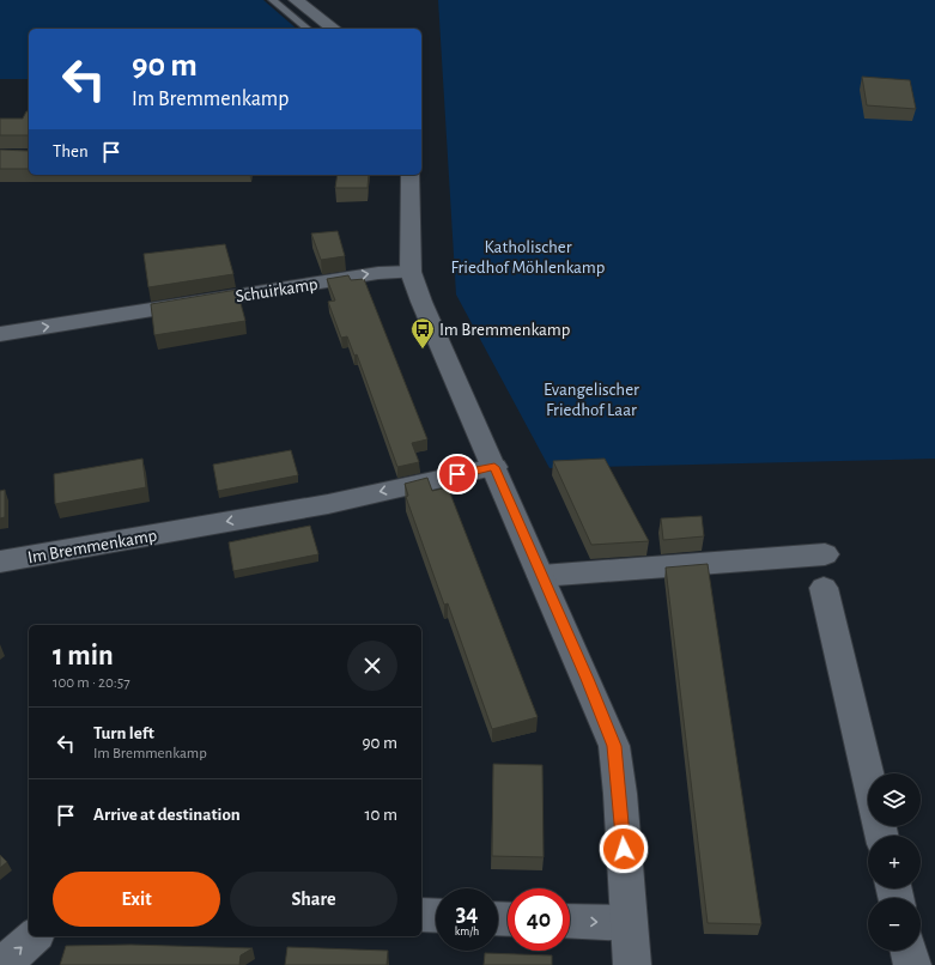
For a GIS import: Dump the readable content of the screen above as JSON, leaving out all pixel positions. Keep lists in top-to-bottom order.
{
  "streets": {
    "street": ["Schuirkamp", "Im Bremmenkamp"]
  },
  "one_way": ["Schuirkamp", "Im Bremmenkamp"],
  "parks": ["Katholischer Friedhof Möhlenkamp", "Evangelischer Friedhof Laar"],
  "places": {
    "bus stop": ["Im Bremmenkamp"]
  },
  "page": {
    "turn": ["90 m", "Im Bremmenkamp"],
    "then": "Then",
    "heading": ["1 min", "100 m · 20:57"],
    "list": [
      {
        "name": "Turn left",
        "note": "Im Bremmenkamp",
        "value": "90 m"
      },
      {
        "name": "Arrive at destination",
        "value": "10 m"
      }
    ],
    "map_buttons": ["+", "−"],
    "buttons": ["Exit", "Share"],
    "speed": "34 km/h",
    "limit": "40"
  }
}
